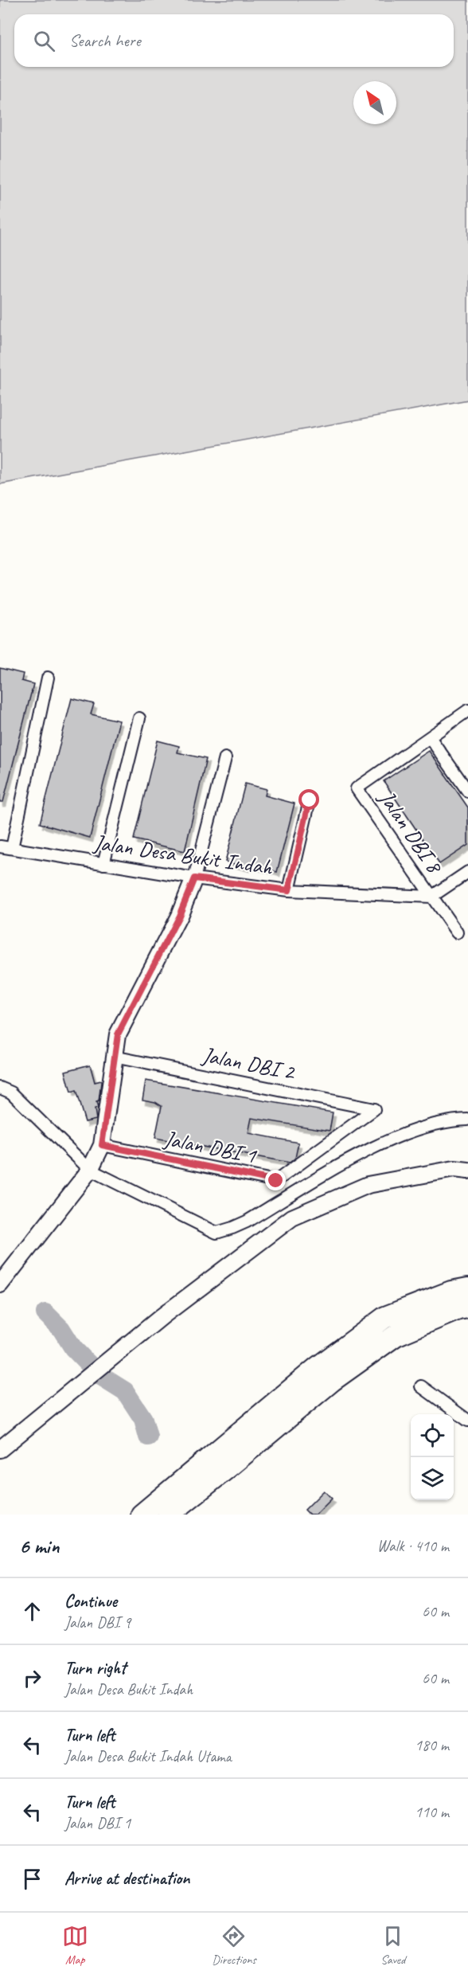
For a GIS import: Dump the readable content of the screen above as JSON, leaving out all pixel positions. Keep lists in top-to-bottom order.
{
  "streets": {
    "street": [
      "Jalan DBI 8",
      "Jalan Desa Bukit Indah",
      "Jalan DBI 2",
      "Jalan DBI 1"
    ]
  },
  "crossings": [
    ["Jalan DBI 8", "Jalan Desa Bukit Indah"],
    ["Jalan DBI 2", "Jalan DBI 1"]
  ],
  "north": "top left",
  "page": {
    "search": "Search here",
    "heading": ["6 min", "Walk · 410 m"],
    "list": [
      ["Continue", "Jalan DBI 9", "60 m"],
      ["Turn right", "Jalan Desa Bukit Indah", "60 m"],
      ["Turn left", "Jalan Desa Bukit Indah Utama", "180 m"],
      ["Turn left", "Jalan DBI 1", "110 m"],
      "Arrive at destination"
    ],
    "nav": ["Map", "Directions", "Saved"]
  }
}
